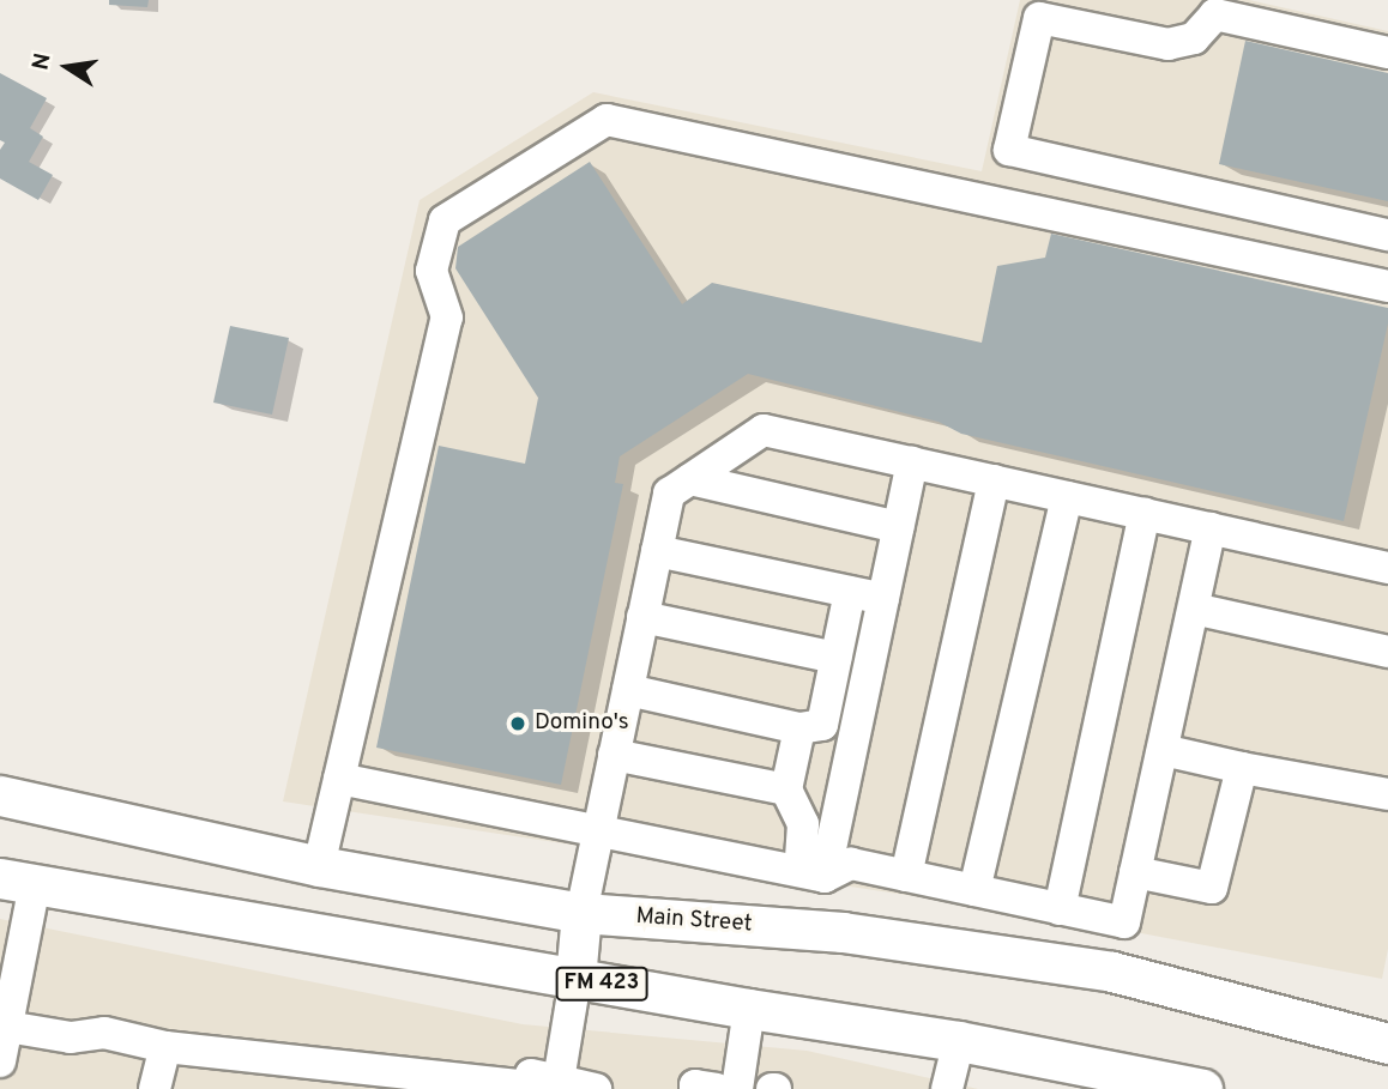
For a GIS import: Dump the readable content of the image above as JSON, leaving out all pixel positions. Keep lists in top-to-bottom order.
{
  "streets": {
    "main road": ["Main Street", "FM 423"]
  },
  "places": ["Domino's"],
  "north": "left"
}
